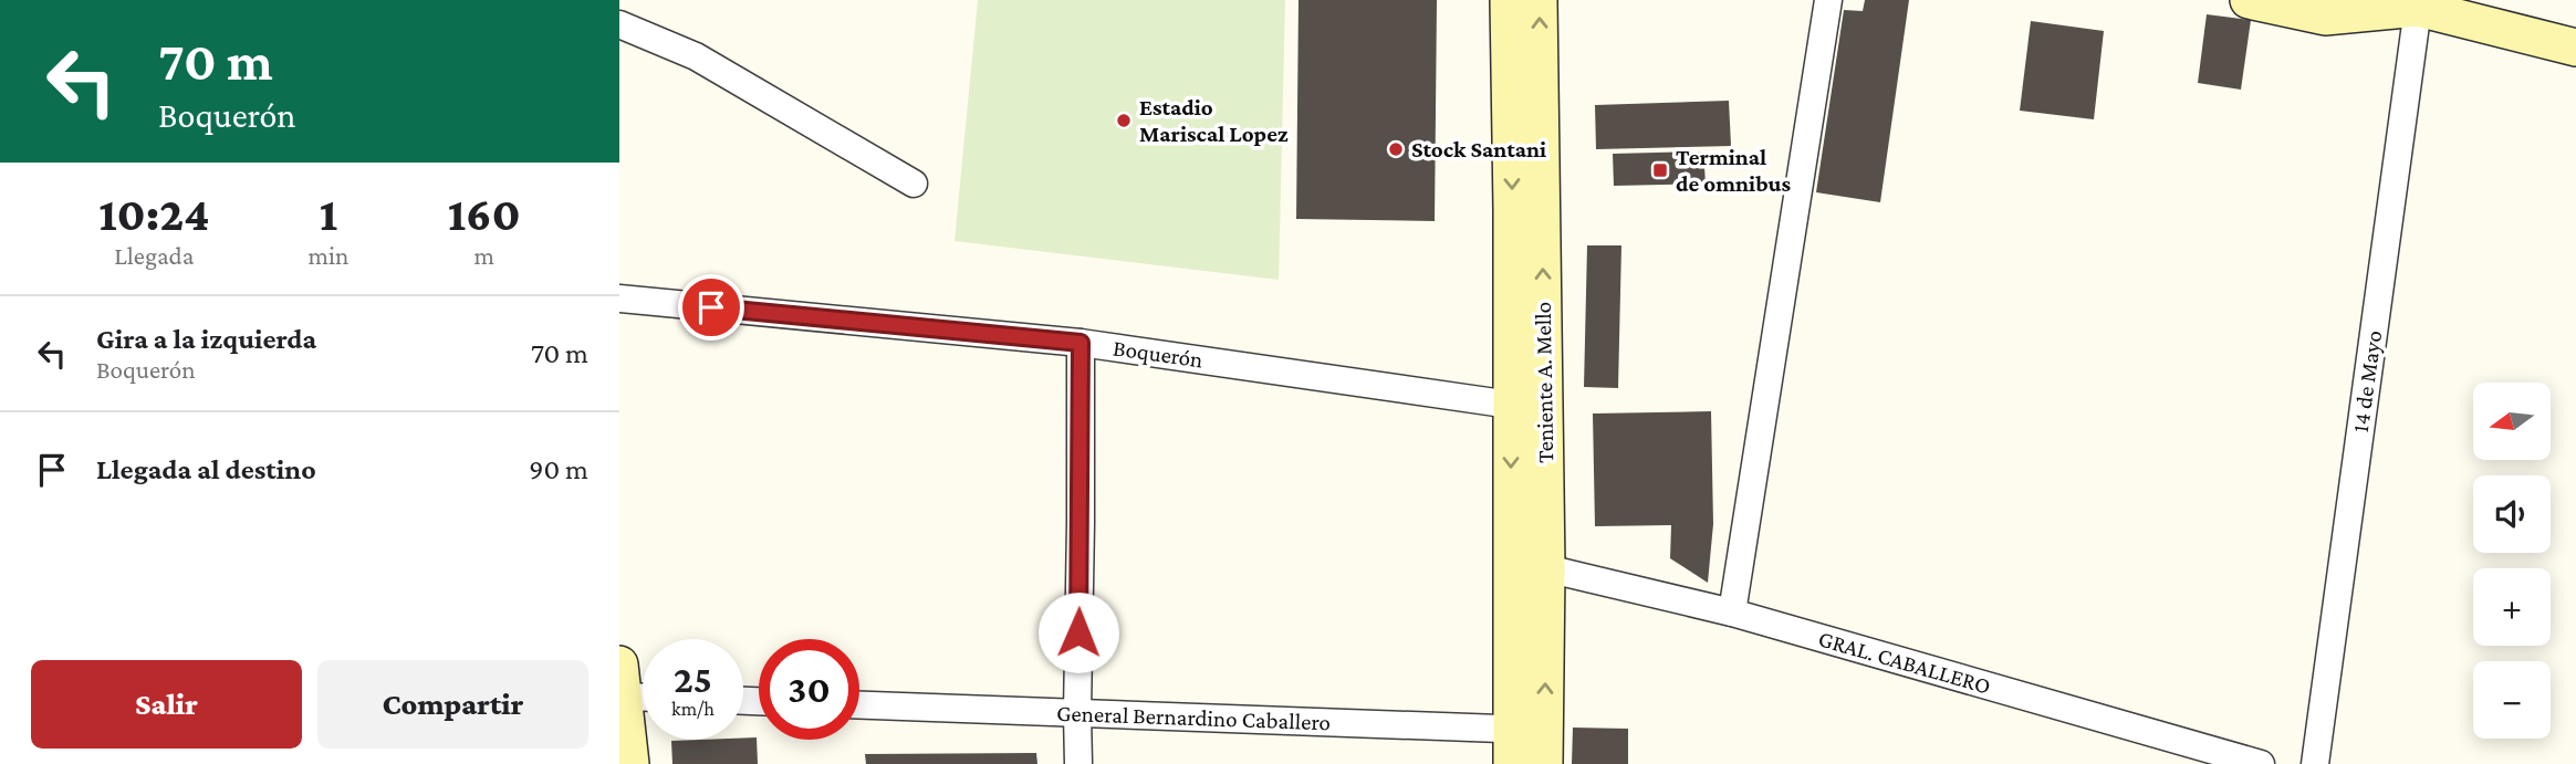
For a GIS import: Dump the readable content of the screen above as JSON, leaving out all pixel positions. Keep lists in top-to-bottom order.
{
  "streets": {
    "street": [
      "Boquerón",
      "14 de Mayo",
      "Teniente A. Mello",
      "GRAL. CABALLERO",
      "General Bernardino Caballero"
    ]
  },
  "crossings": [
    ["Boquerón", "Teniente A. Mello"],
    ["Teniente A. Mello", "GRAL. CABALLERO"],
    ["Teniente A. Mello", "General Bernardino Caballero"]
  ],
  "places": {
    "other": ["Estadio Mariscal Lopez", "Stock Santani"],
    "transit": ["Terminal de omnibus"]
  },
  "north": "left",
  "page": {
    "turn": ["70 m", "Boquerón"],
    "eta": [
      "10:24",
      "Llegada",
      "1",
      "min",
      "160",
      "m"
    ],
    "list": [
      {
        "name": "Gira a la izquierda",
        "note": "Boquerón",
        "value": "70 m"
      },
      {
        "name": "Llegada al destino",
        "value": "90 m"
      }
    ],
    "map_buttons": ["+", "−"],
    "speed": "25 km/h",
    "limit": "30",
    "buttons": ["Salir", "Compartir"]
  }
}
